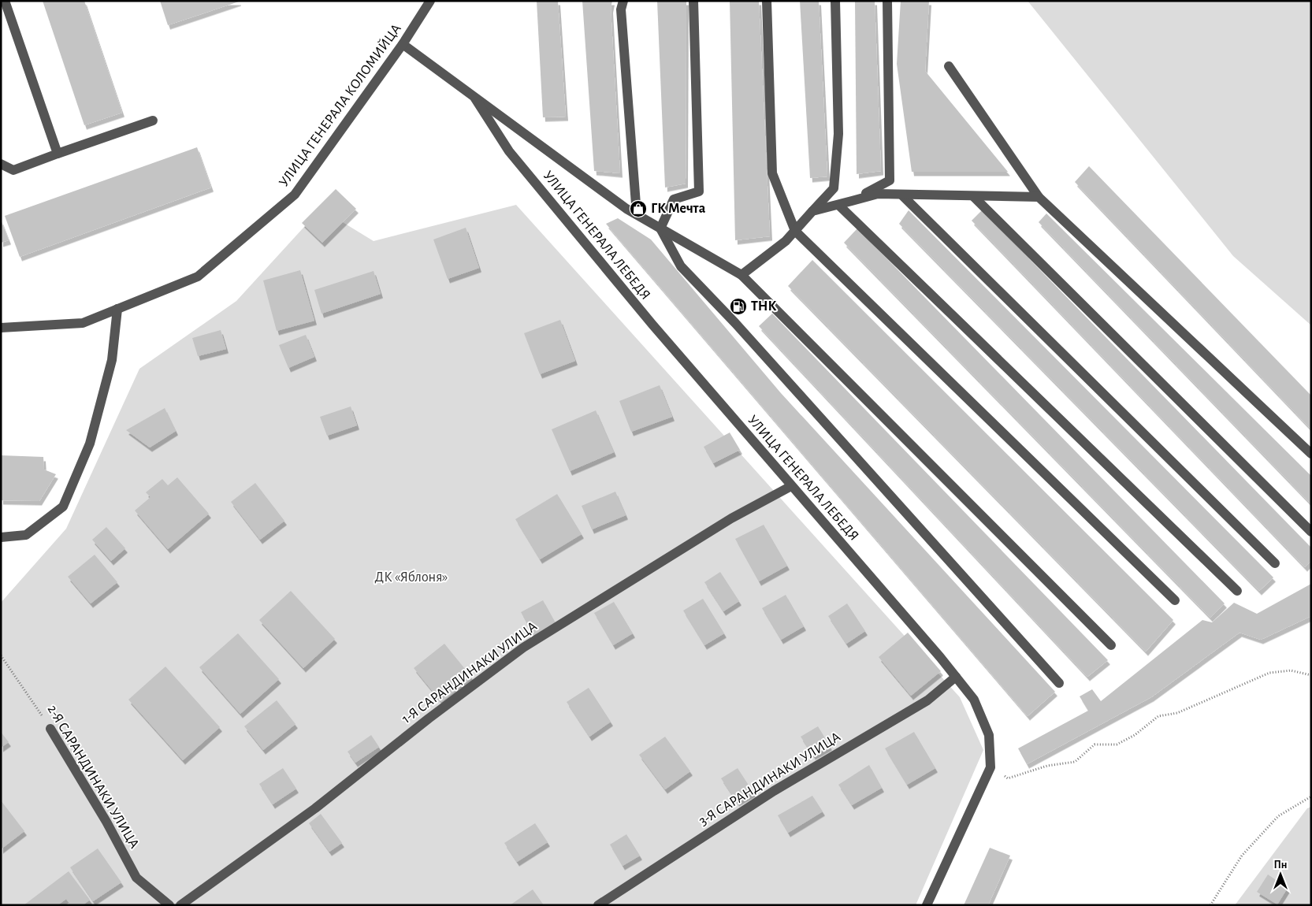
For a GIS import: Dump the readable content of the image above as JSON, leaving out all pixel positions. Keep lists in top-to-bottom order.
{
  "streets": {
    "street": [
      "УЛИЦА ГЕНЕРАЛА КОЛОМИЙЦА",
      "УЛИЦА ГЕНЕРАЛА ЛЕБЕДЯ",
      "1-Я САРАНДИНАКИ УЛИЦА",
      "2-Я САРАНДИНАКИ УЛИЦА",
      "3-Я САРАНДИНАКИ УЛИЦА"
    ]
  },
  "crossings": [
    ["УЛИЦА ГЕНЕРАЛА ЛЕБЕДЯ", "1-Я САРАНДИНАКИ УЛИЦА"],
    ["УЛИЦА ГЕНЕРАЛА ЛЕБЕДЯ", "3-Я САРАНДИНАКИ УЛИЦА"]
  ],
  "parks": ["ДК «Яблоня»"],
  "places": {
    "shop": ["ГК Мечта"],
    "fuel station": ["ТНК"]
  },
  "north": "top"
}
